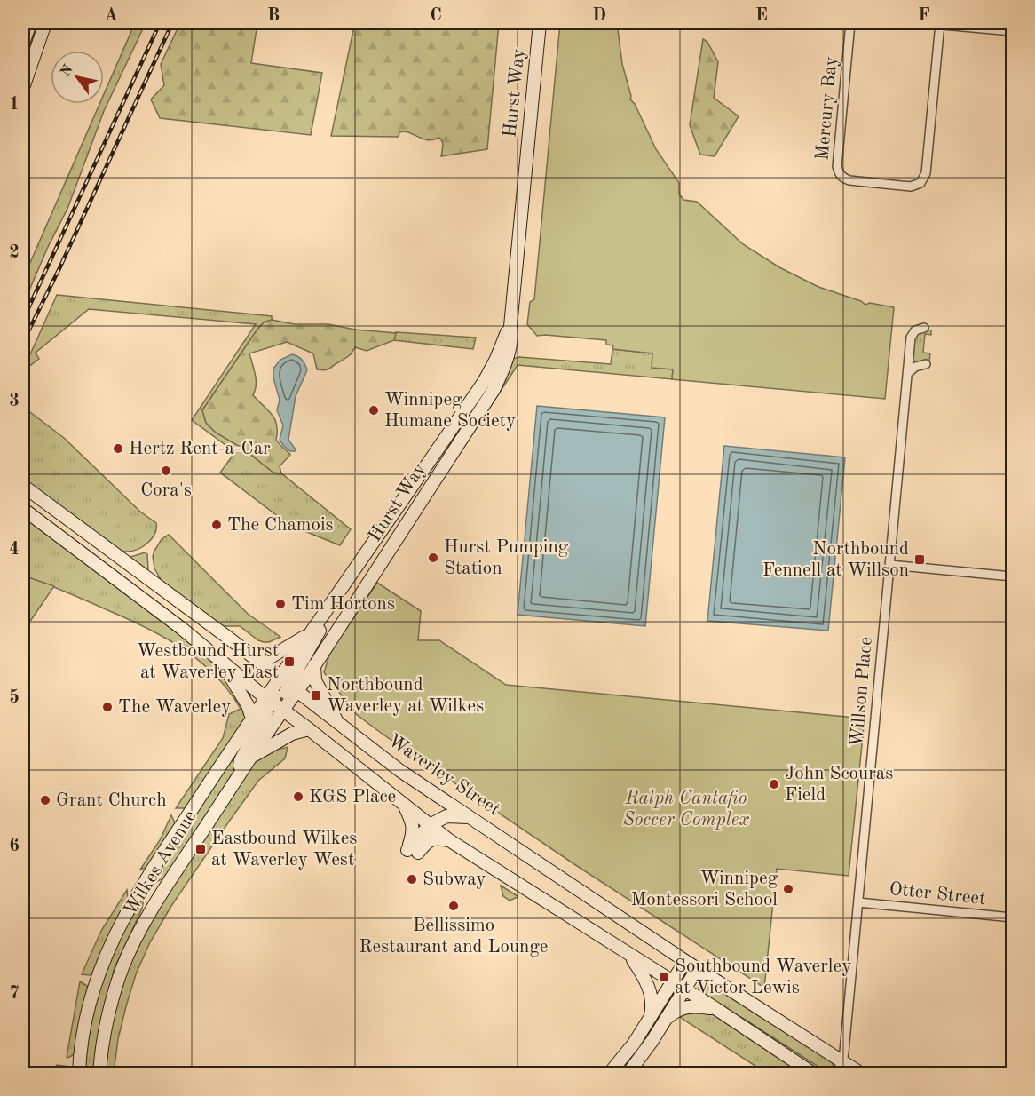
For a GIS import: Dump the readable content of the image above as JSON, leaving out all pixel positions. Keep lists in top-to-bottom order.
{
  "streets": {
    "main road": ["Hurst Way", "Waverley Street", "Wilkes Avenue"],
    "street": ["Mercury Bay", "Willson Place", "Otter Street"]
  },
  "crossings": [
    ["Hurst Way", "Waverley Street"],
    ["Hurst Way", "Wilkes Avenue"],
    ["Willson Place", "Waverley Street"],
    ["Willson Place", "Otter Street"],
    ["Waverley Street", "Wilkes Avenue"]
  ],
  "parks": ["Ralph Cantafio Soccer Complex"],
  "places": {
    "other": [
      "Winnipeg Humane Society",
      "Hertz Rent-a-Car",
      "Cora's",
      "The Chamois",
      "Hurst Pumping Station",
      "Tim Hortons",
      "The Waverley",
      "John Scouras Field",
      "KGS Place",
      "Grant Church",
      "Subway",
      "Winnipeg Montessori School",
      "Bellissimo Restaurant and Lounge"
    ],
    "transit": [
      "Northbound Fennell at Willson",
      "Westbound Hurst at Waverley East",
      "Northbound Waverley at Wilkes",
      "Eastbound Wilkes at Waverley West",
      "Southbound Waverley at Victor Lewis"
    ]
  },
  "north": "top left",
  "grid": {
    "columns": [
      "A",
      "B",
      "C",
      "D",
      "E",
      "F"
    ],
    "rows": [
      "1",
      "2",
      "3",
      "4",
      "5",
      "6",
      "7"
    ]
  }
}
